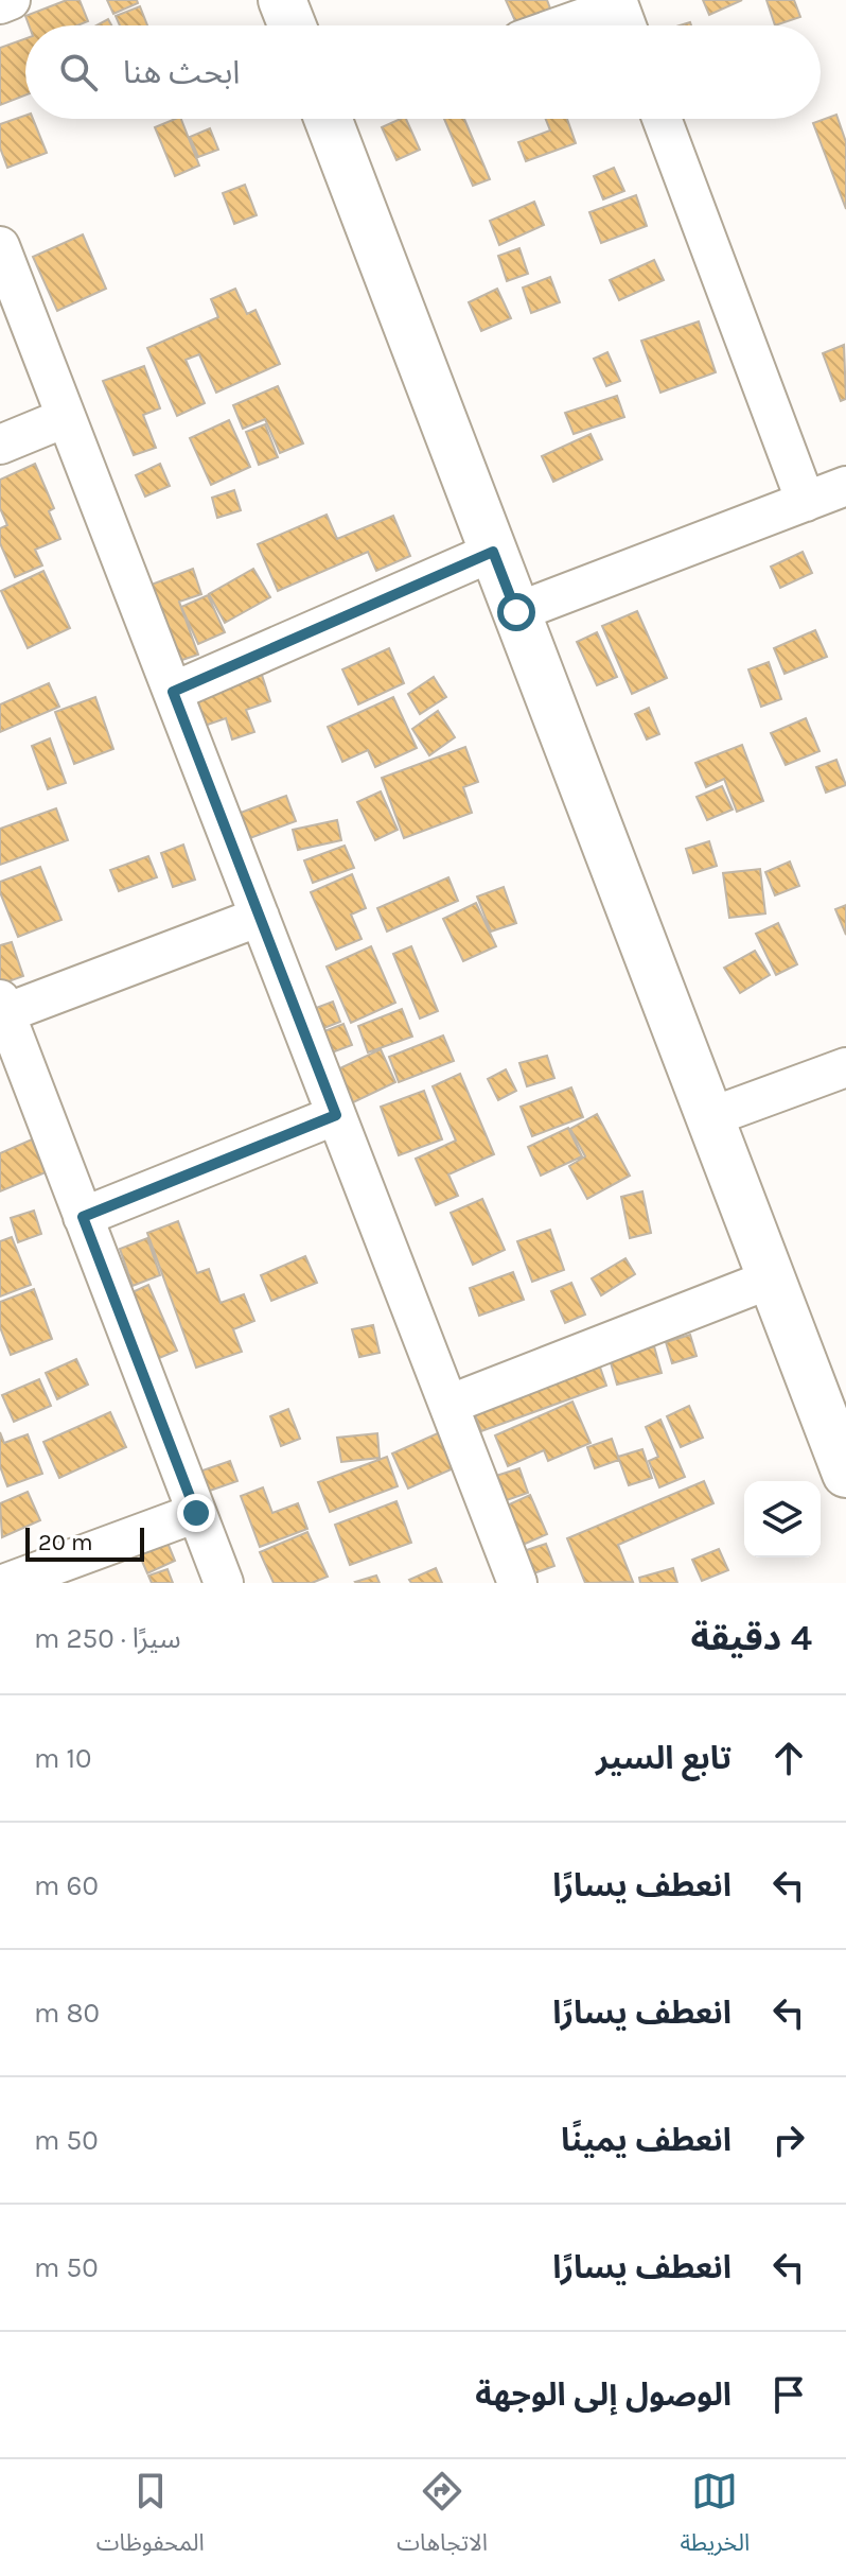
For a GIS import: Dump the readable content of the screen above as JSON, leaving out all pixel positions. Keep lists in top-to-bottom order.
{
  "scale_bar": "20 m",
  "page": {
    "search": "ابحث هنا",
    "scale": "20 m",
    "heading": ["4 دقيقة", "سيرًا · 250 m"],
    "list": [
      ["تابع السير", "10 m"],
      ["انعطف يسارًا", "60 m"],
      ["انعطف يسارًا", "80 m"],
      ["انعطف يمينًا", "50 m"],
      ["انعطف يسارًا", "50 m"],
      "الوصول إلى الوجهة"
    ],
    "nav": ["الخريطة", "الاتجاهات", "المحفوظات"]
  }
}
